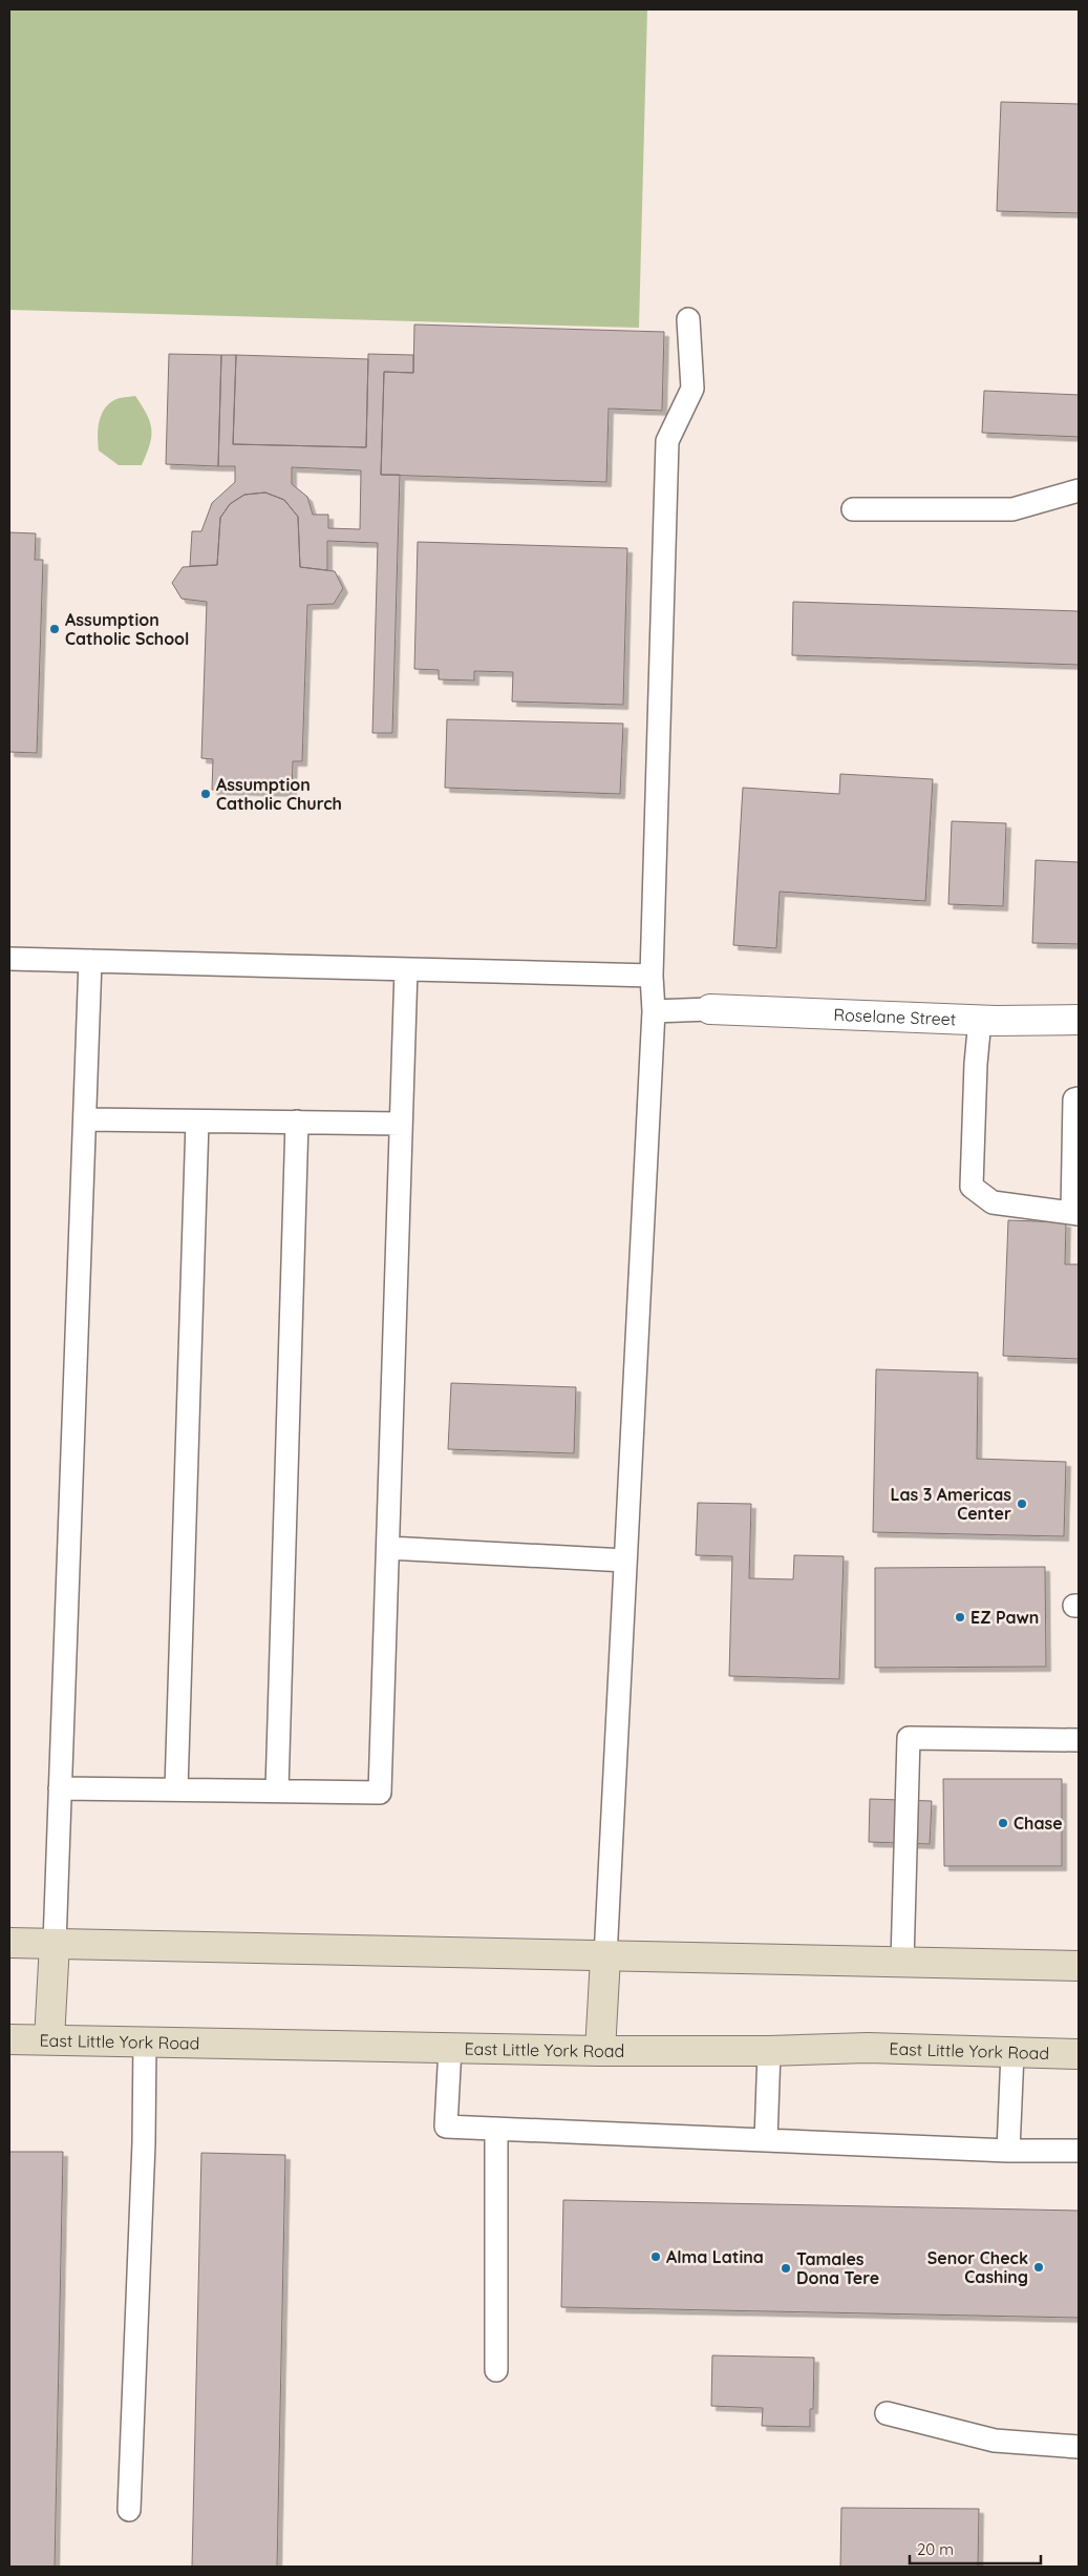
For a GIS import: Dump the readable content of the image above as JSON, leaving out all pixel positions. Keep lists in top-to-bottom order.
{
  "streets": {
    "main road": ["East Little York Road"],
    "street": ["Roselane Street"]
  },
  "places": [
    "Assumption Catholic School",
    "Assumption Catholic Church",
    "Las 3 Americas Center",
    "EZ Pawn",
    "Chase",
    "Alma Latina",
    "Senor Check Cashing",
    "Tamales Dona Tere"
  ],
  "scale_bar": "20 m"
}
